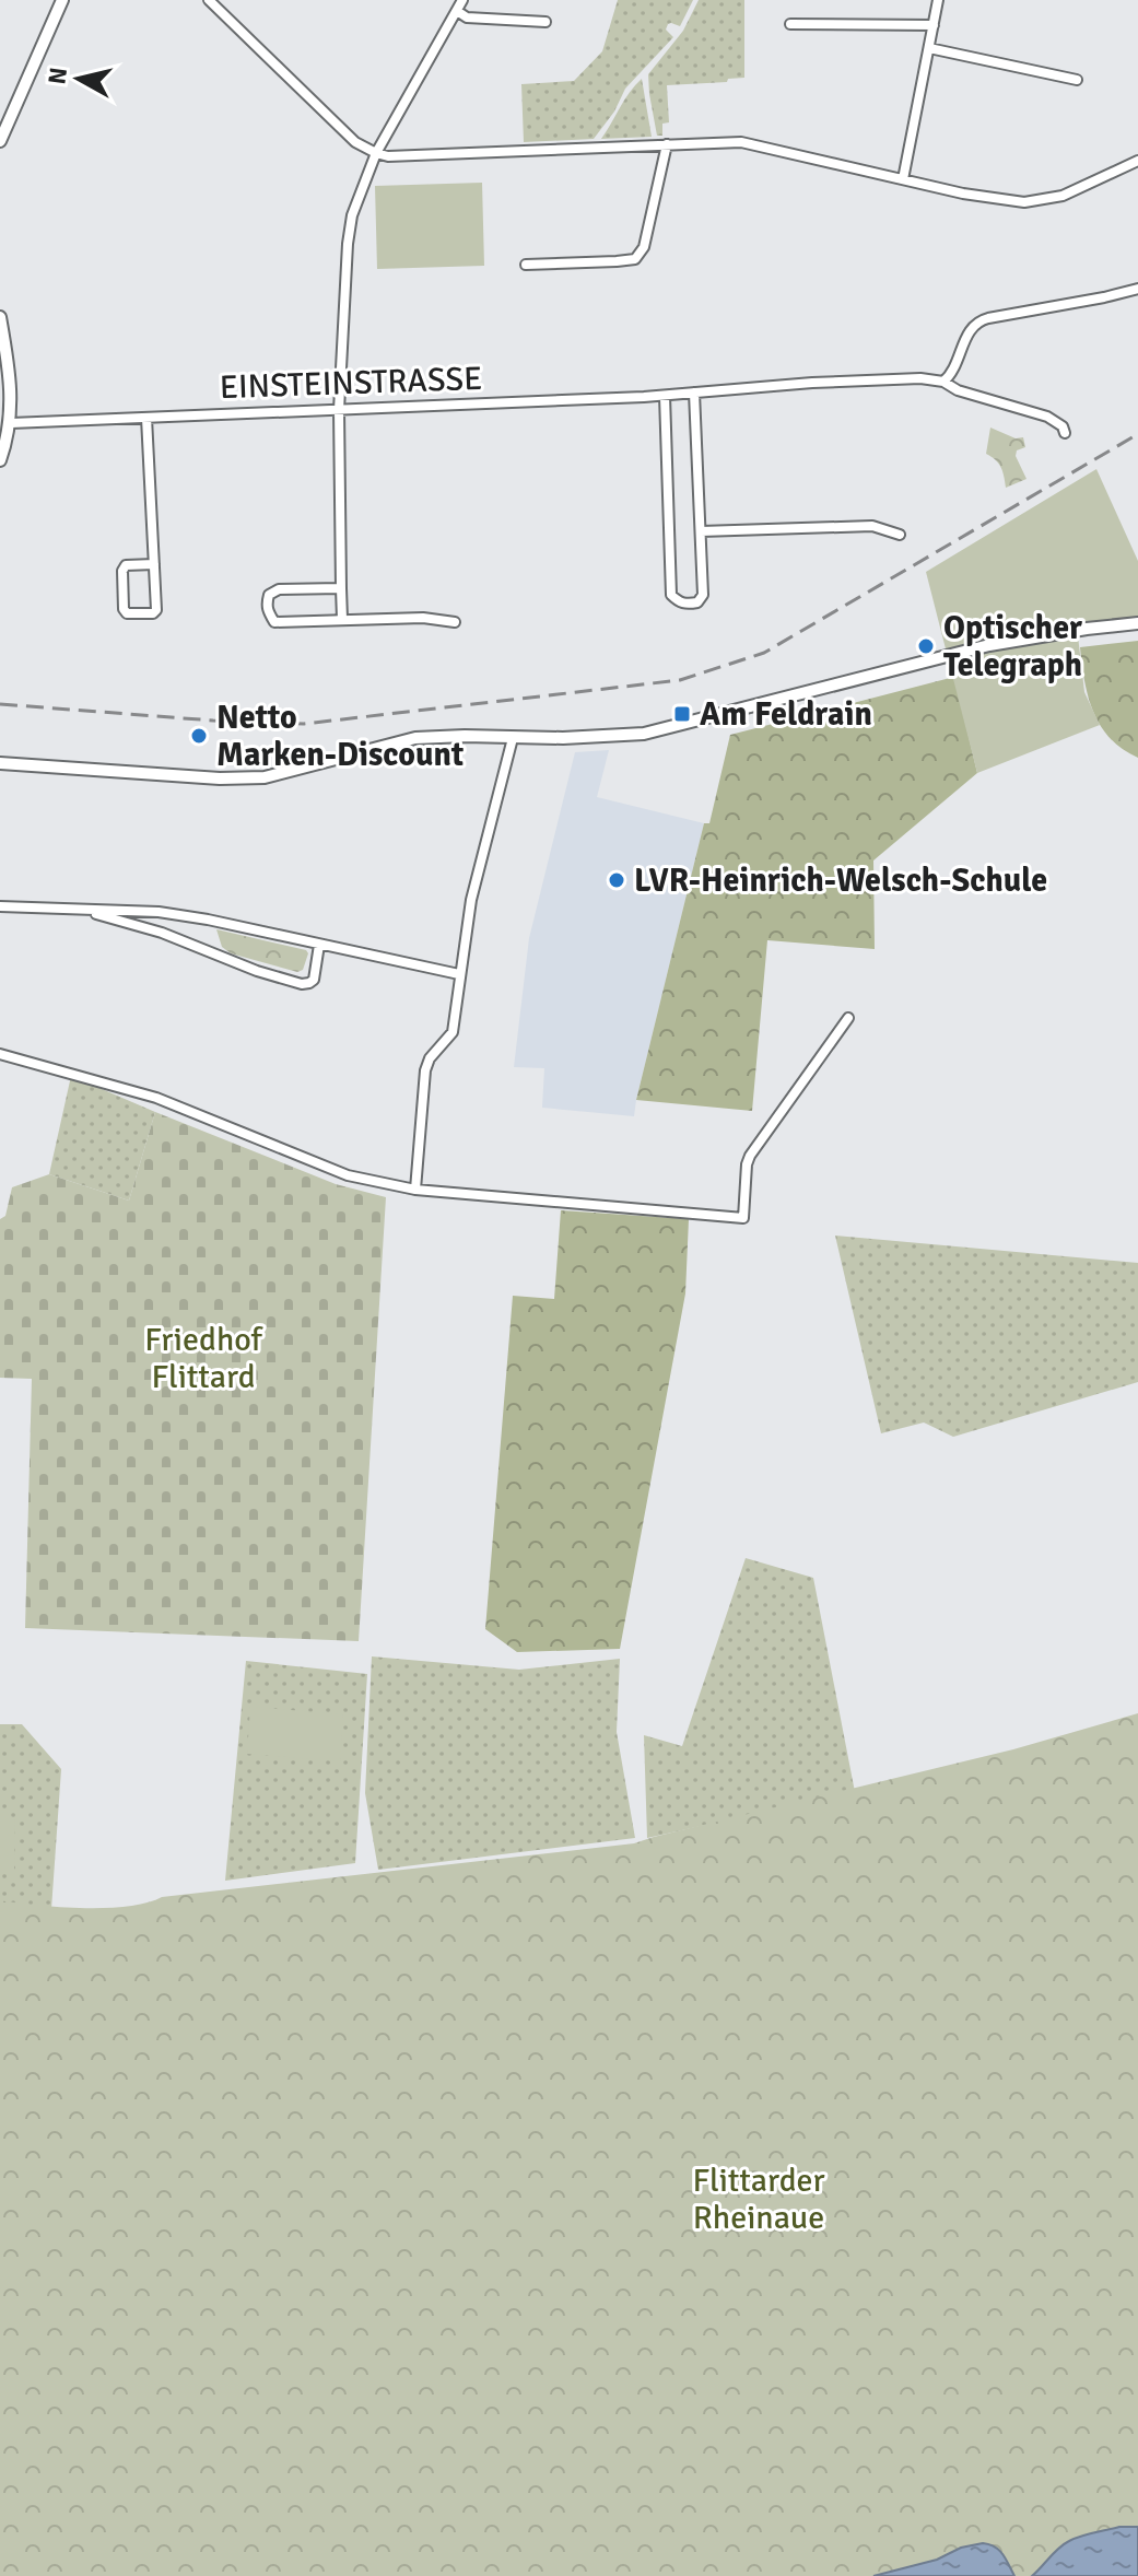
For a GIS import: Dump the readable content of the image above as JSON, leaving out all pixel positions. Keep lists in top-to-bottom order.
{
  "streets": {
    "street": ["EINSTEINSTRASSE"]
  },
  "parks": ["Friedhof Flittard", "Flittarder Rheinaue"],
  "places": {
    "other": ["Optischer Telegraph", "Netto Marken-Discount", "LVR-Heinrich-Welsch-Schule"],
    "transit": ["Am Feldrain"]
  },
  "north": "left"
}
